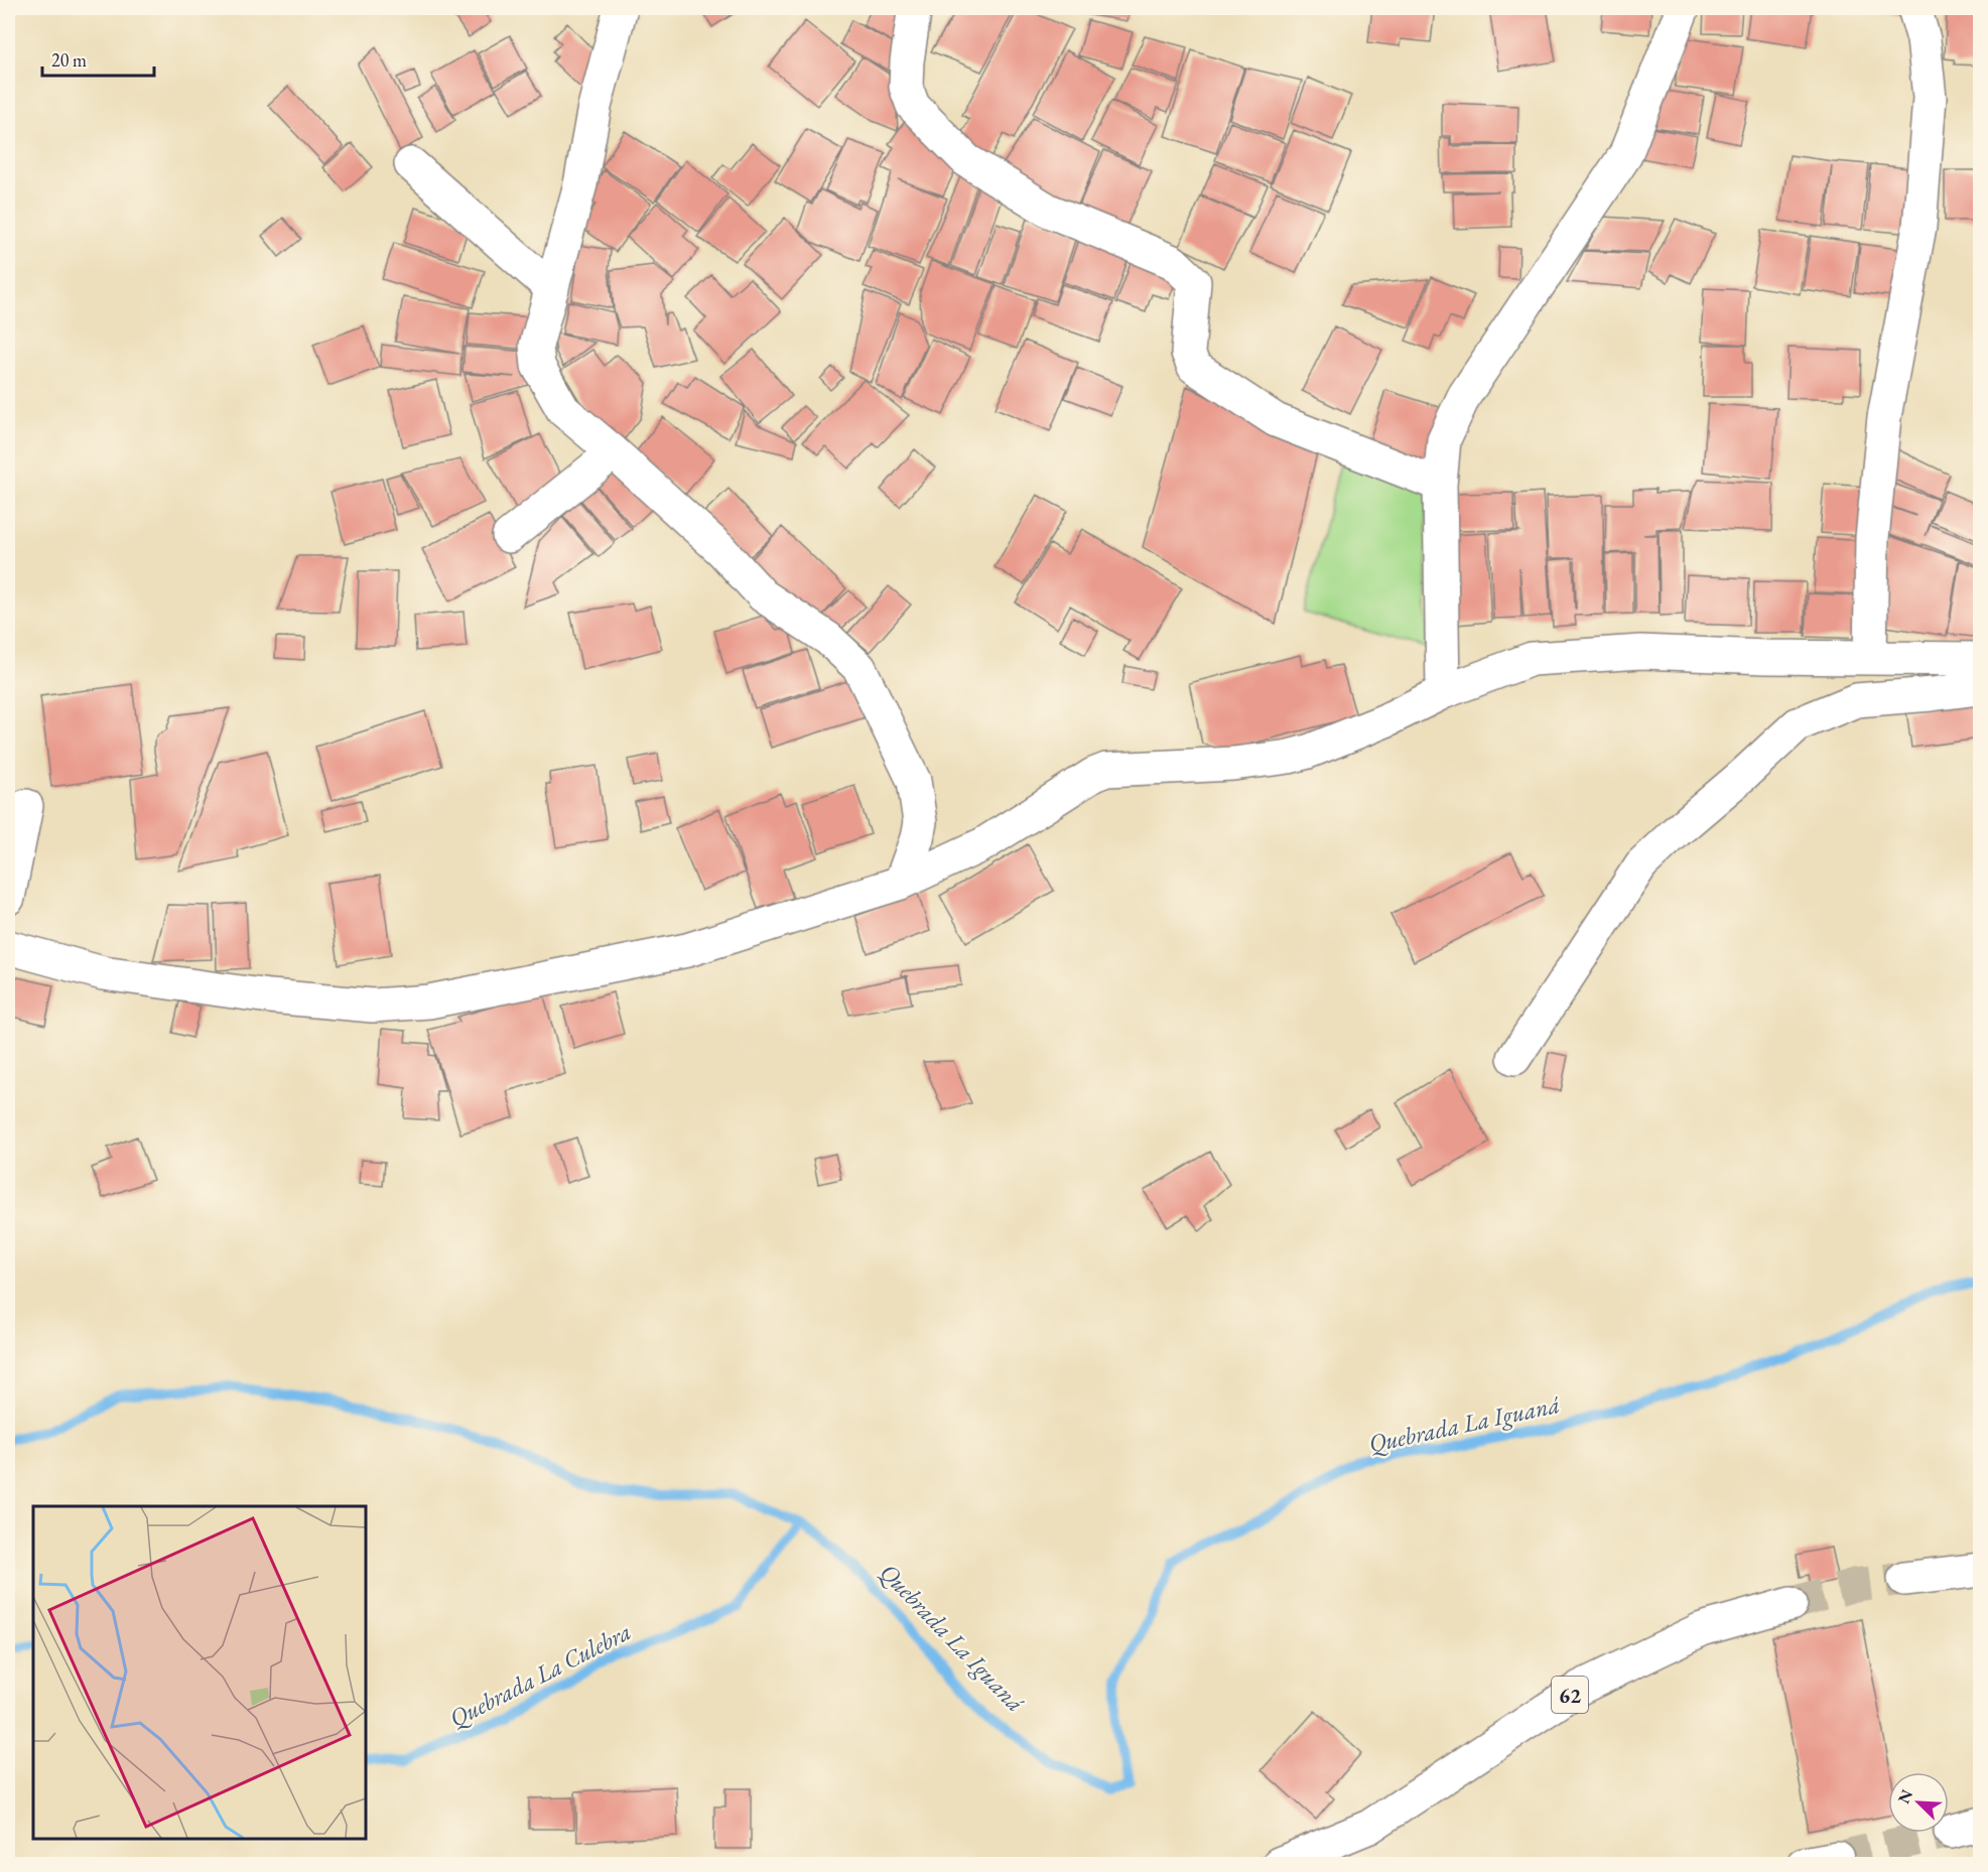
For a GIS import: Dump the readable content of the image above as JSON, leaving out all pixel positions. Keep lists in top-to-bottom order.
{
  "streets": {
    "main road": ["62"]
  },
  "water": ["Quebrada La Iguaná", "Quebrada La Culebra"],
  "scale_bar": "20 m",
  "north": "top left"
}
